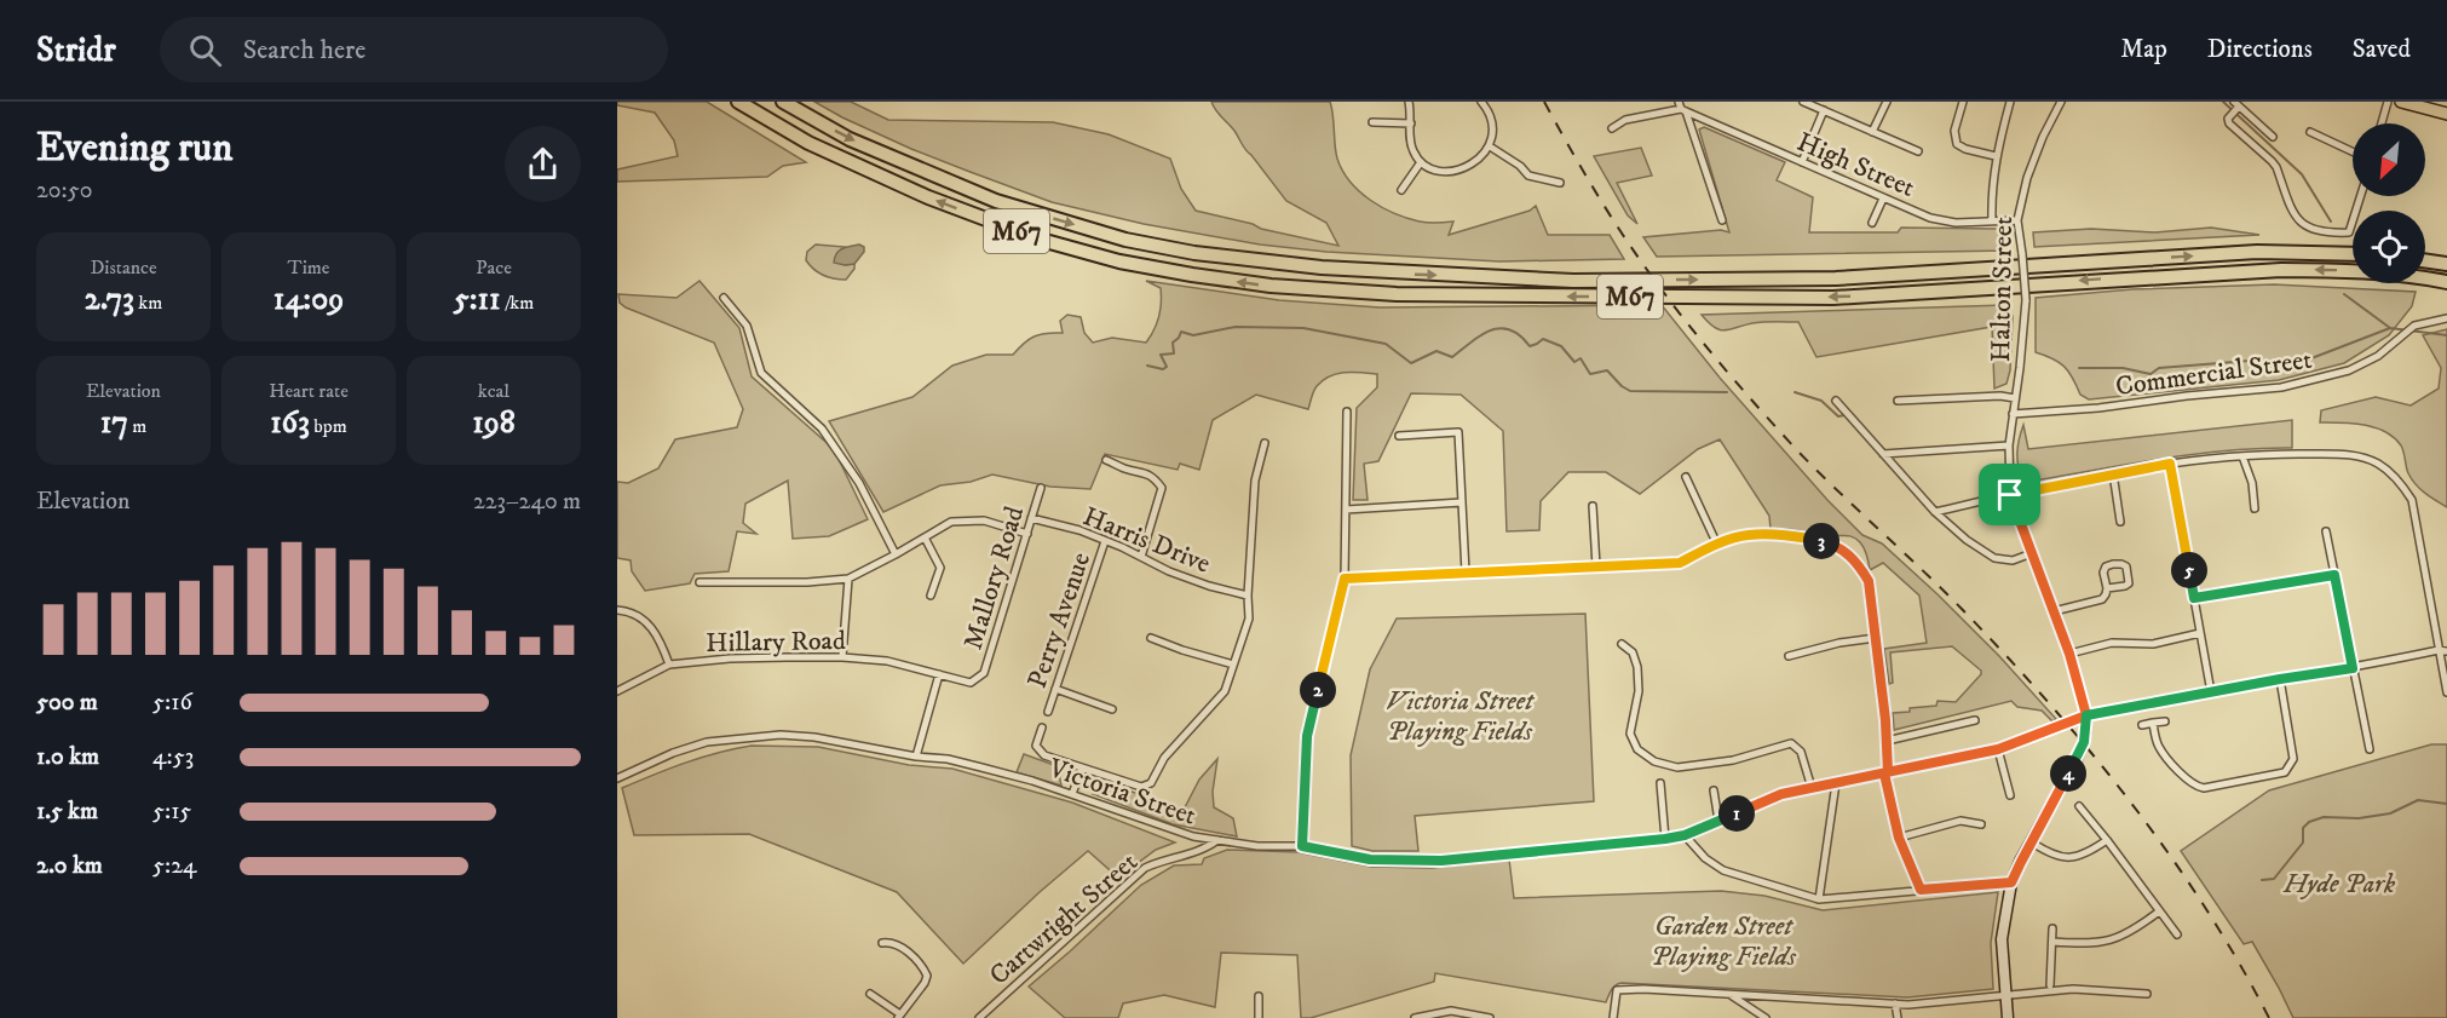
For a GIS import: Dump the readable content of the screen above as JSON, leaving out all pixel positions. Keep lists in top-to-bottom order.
{
  "streets": {
    "highway": ["M67"],
    "street": [
      "High Street",
      "Halton Street",
      "Commercial Street",
      "Harris Drive",
      "Mallory Road",
      "Perry Avenue",
      "Hillary Road",
      "Victoria Street",
      "Cartwright Street"
    ]
  },
  "crossings": [
    ["High Street", "Halton Street"],
    ["Halton Street", "Commercial Street"],
    ["Halton Street", "Victoria Street"],
    ["Harris Drive", "Mallory Road"],
    ["Harris Drive", "Perry Avenue"],
    ["Mallory Road", "Hillary Road"],
    ["Victoria Street", "Cartwright Street"]
  ],
  "parks": ["Victoria Street Playing Fields", "Hyde Park", "Garden Street Playing Fields"],
  "north": "bottom left",
  "page": {
    "header": "Stridr",
    "search": "Search here",
    "nav": ["Map", "Directions", "Saved"],
    "heading": ["Evening run", "20:50"],
    "stats": [
      ["Distance", "2.73 km"],
      ["Time", "14:09"],
      ["Pace", "5:11 /km"],
      ["Elevation", "17 m"],
      ["Heart rate", "163 bpm"],
      ["kcal", "198"]
    ],
    "chart": ["Elevation", "223–240 m"],
    "pins": [
      "3",
      "5",
      "2",
      "4",
      "1"
    ],
    "list": [
      {
        "name": "500 m",
        "note": "5:16"
      },
      {
        "name": "1.0 km",
        "note": "4:53"
      },
      {
        "name": "1.5 km",
        "note": "5:15"
      },
      {
        "name": "2.0 km",
        "note": "5:24"
      }
    ]
  }
}
